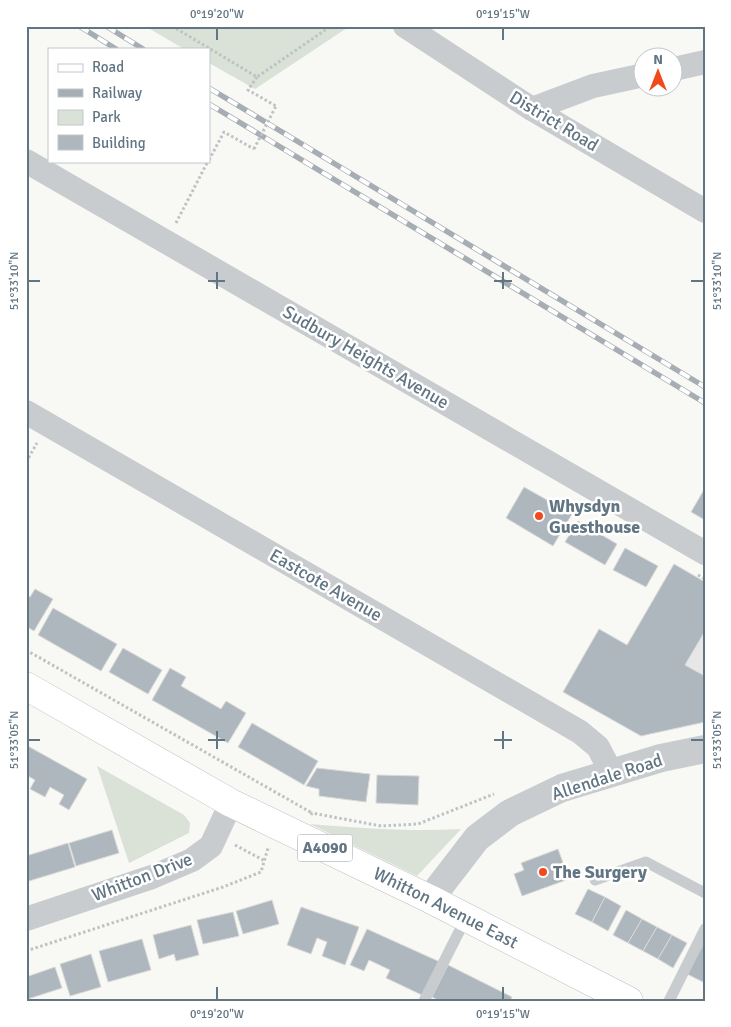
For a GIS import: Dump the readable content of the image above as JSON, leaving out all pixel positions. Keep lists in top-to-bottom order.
{
  "streets": {
    "main road": ["A4090", "Whitton Avenue East"],
    "street": [
      "District Road",
      "Sudbury Heights Avenue",
      "Eastcote Avenue",
      "Allendale Road",
      "Whitton Drive"
    ]
  },
  "crossings": [
    ["Eastcote Avenue", "Allendale Road"],
    ["Allendale Road", "Whitton Avenue East"],
    ["Whitton Drive", "Whitton Avenue East"]
  ],
  "places": ["Whysdyn Guesthouse", "The Surgery"],
  "legend": [
    "Road",
    "Railway",
    "Park",
    "Building"
  ],
  "north": "top",
  "coordinates": [
    "0°19'20\"W",
    "0°19'15\"W",
    "51°33'10\"N",
    "51°33'05\"N"
  ]
}
